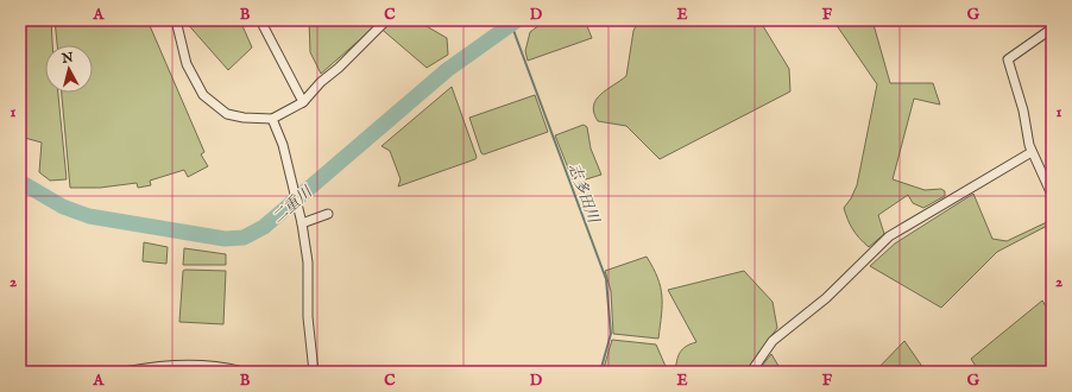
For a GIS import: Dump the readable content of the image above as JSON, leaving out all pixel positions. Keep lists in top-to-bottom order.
{
  "water": ["志多田川", "二重川"],
  "north": "top",
  "grid": {
    "columns": [
      "A",
      "B",
      "C",
      "D",
      "E",
      "F",
      "G"
    ],
    "rows": ["1", "2"]
  }
}
